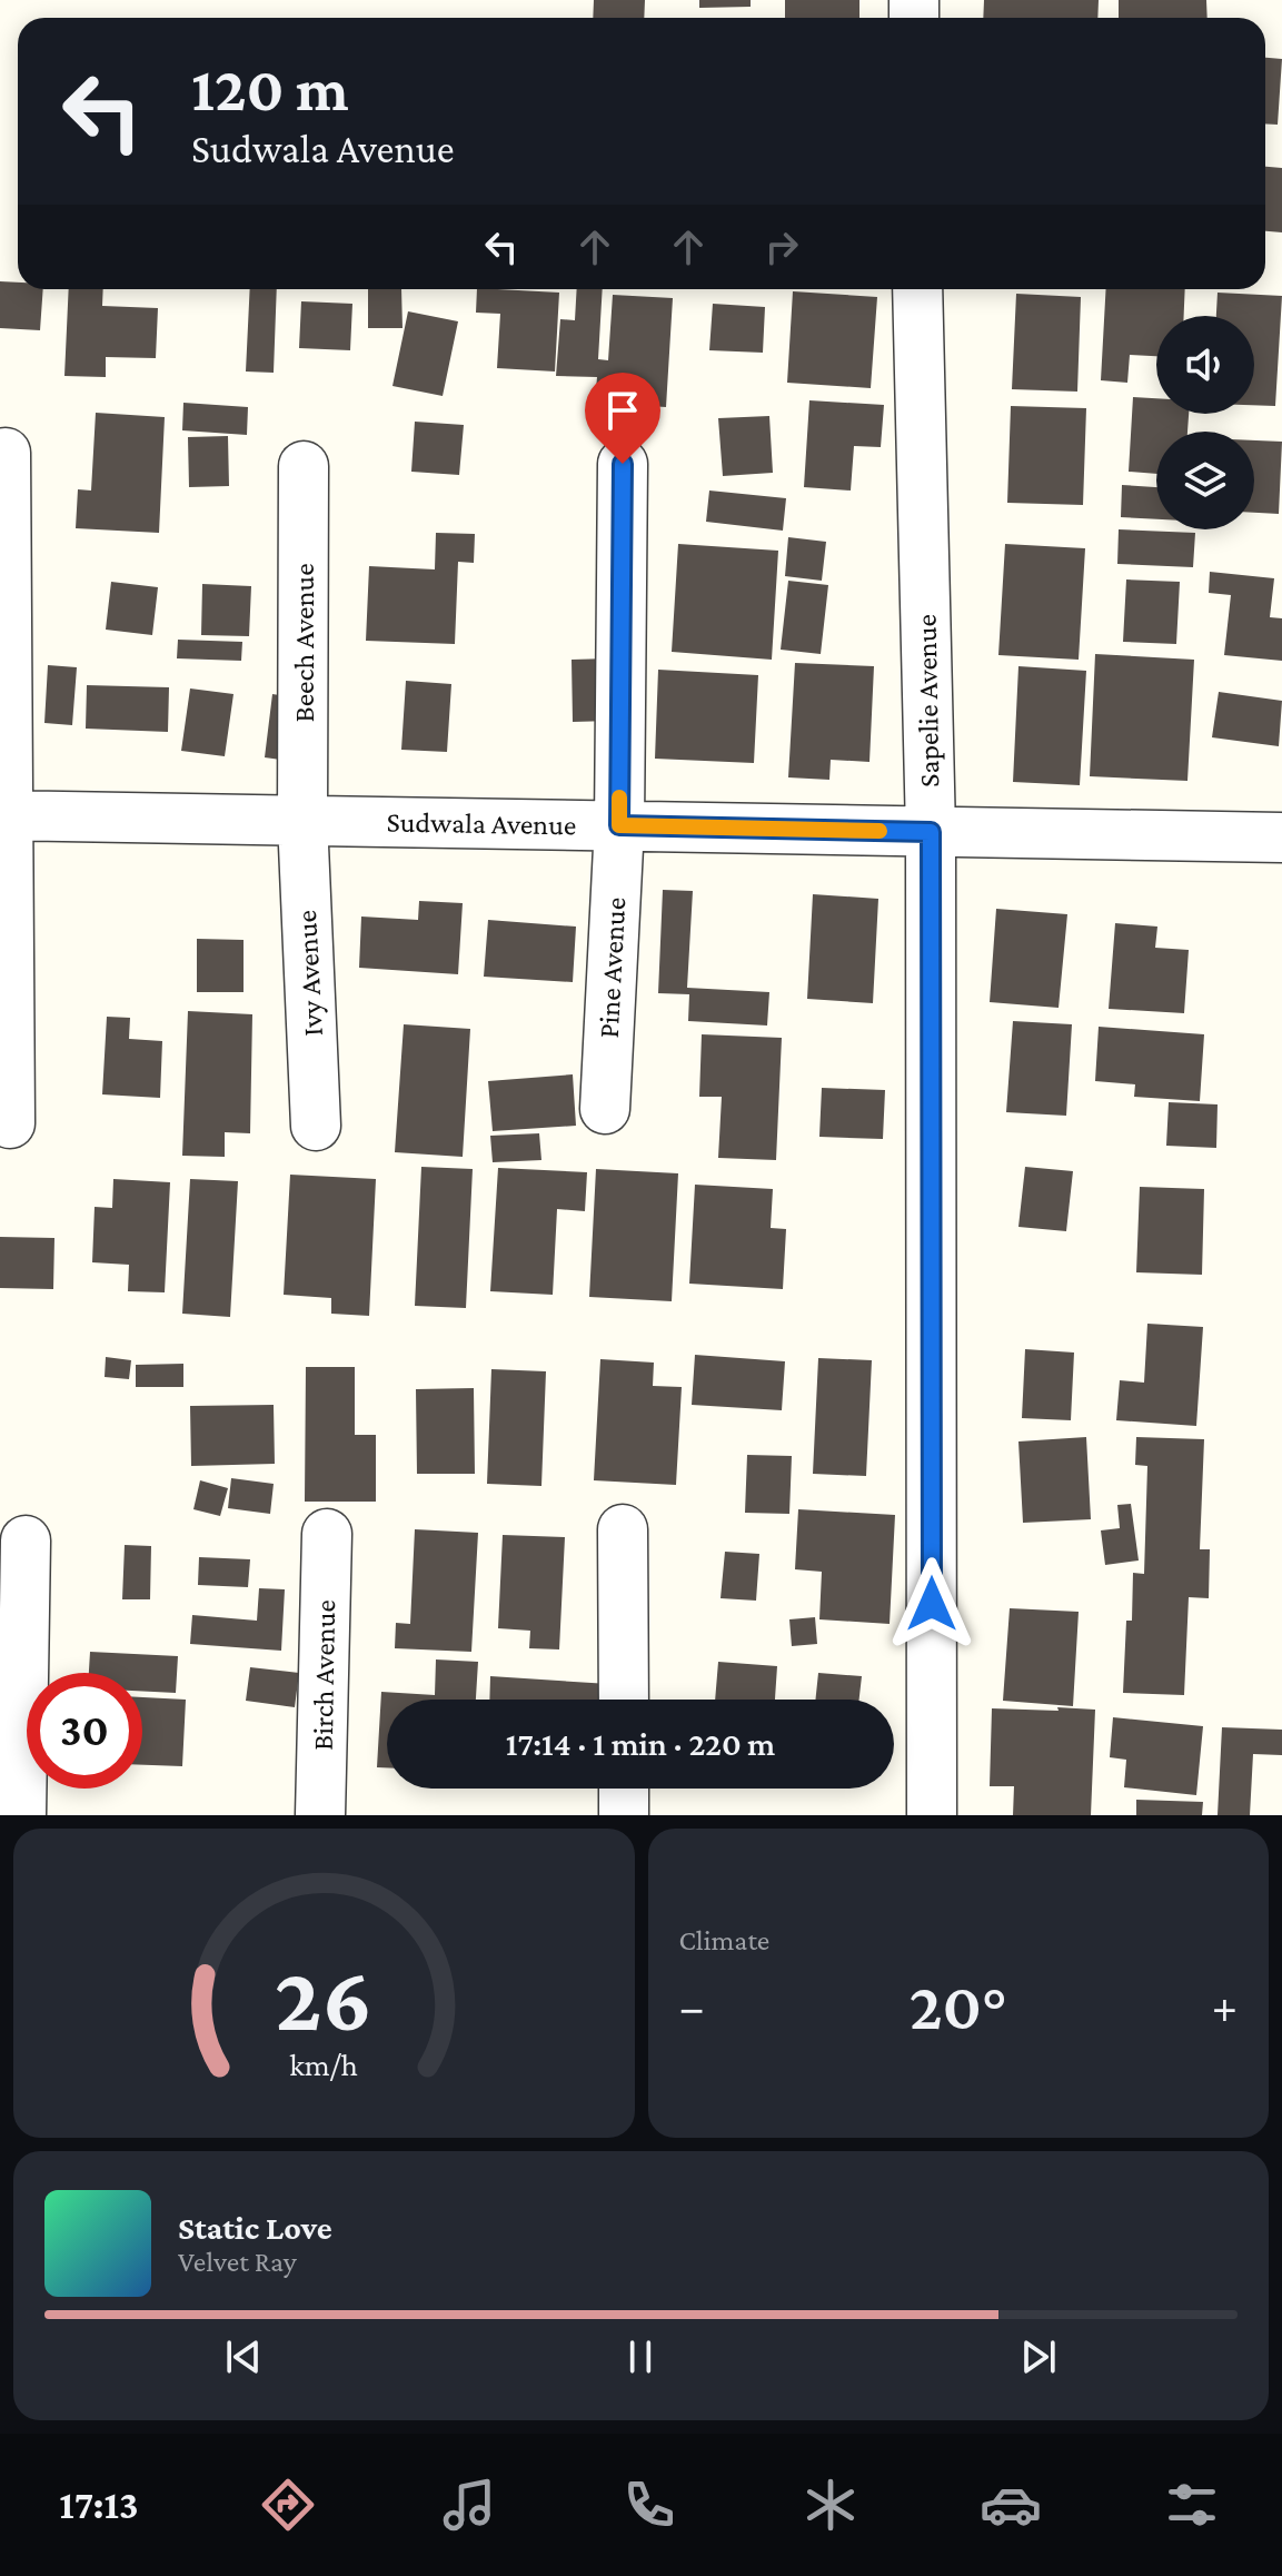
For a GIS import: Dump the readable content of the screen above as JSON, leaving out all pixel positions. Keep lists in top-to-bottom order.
{
  "streets": {
    "street": [
      "Beech Avenue",
      "Sapelie Avenue",
      "Sudwala Avenue",
      "Pine Avenue",
      "Ivy Avenue",
      "Birch Avenue"
    ]
  },
  "crossings": [
    ["Beech Avenue", "Sudwala Avenue"],
    ["Beech Avenue", "Ivy Avenue"],
    ["Sapelie Avenue", "Sudwala Avenue"],
    ["Sudwala Avenue", "Pine Avenue"],
    ["Sudwala Avenue", "Ivy Avenue"]
  ],
  "page": {
    "turn": ["120 m", "Sudwala Avenue"],
    "limit": "30",
    "trip": "17:14 · 1 min · 220 m",
    "tile": "Climate",
    "heat": ["−", "20°", "+"],
    "song": ["Static Love", "Velvet Ray"],
    "tabs": "17:13",
    "gauge": ["26", "km/h"]
  }
}
